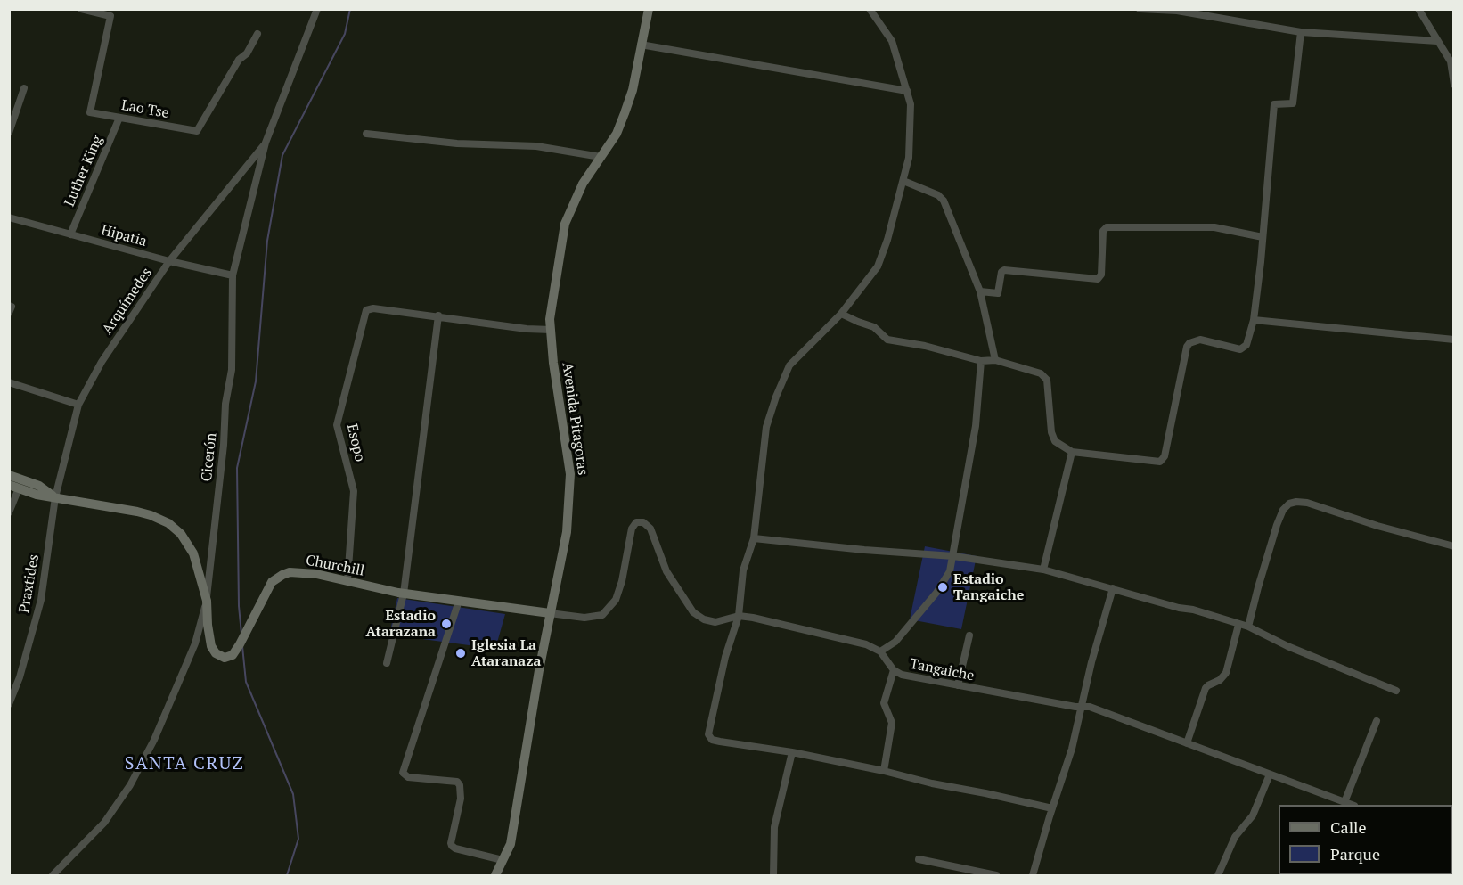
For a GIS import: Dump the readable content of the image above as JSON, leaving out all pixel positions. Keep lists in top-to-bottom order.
{
  "streets": {
    "main road": ["Avenida Pitagoras", "Churchill"],
    "street": [
      "Lao Tse",
      "Luther King",
      "Hipatia",
      "Arquímedes",
      "Esopo",
      "Cicerón",
      "Praxtides",
      "Tangaiche"
    ]
  },
  "crossings": [
    ["Lao Tse", "Luther King"],
    ["Luther King", "Hipatia"],
    ["Hipatia", "Arquímedes"],
    ["Hipatia", "Cicerón"],
    ["Arquímedes", "Cicerón"],
    ["Arquímedes", "Praxtides"],
    ["Avenida Pitagoras", "Churchill"],
    ["Esopo", "Churchill"],
    ["Cicerón", "Churchill"]
  ],
  "districts": ["SANTA CRUZ"],
  "places": ["Estadio Tangaiche", "Estadio Atarazana", "Iglesia La Ataranaza"],
  "legend": ["Calle", "Parque"]
}
